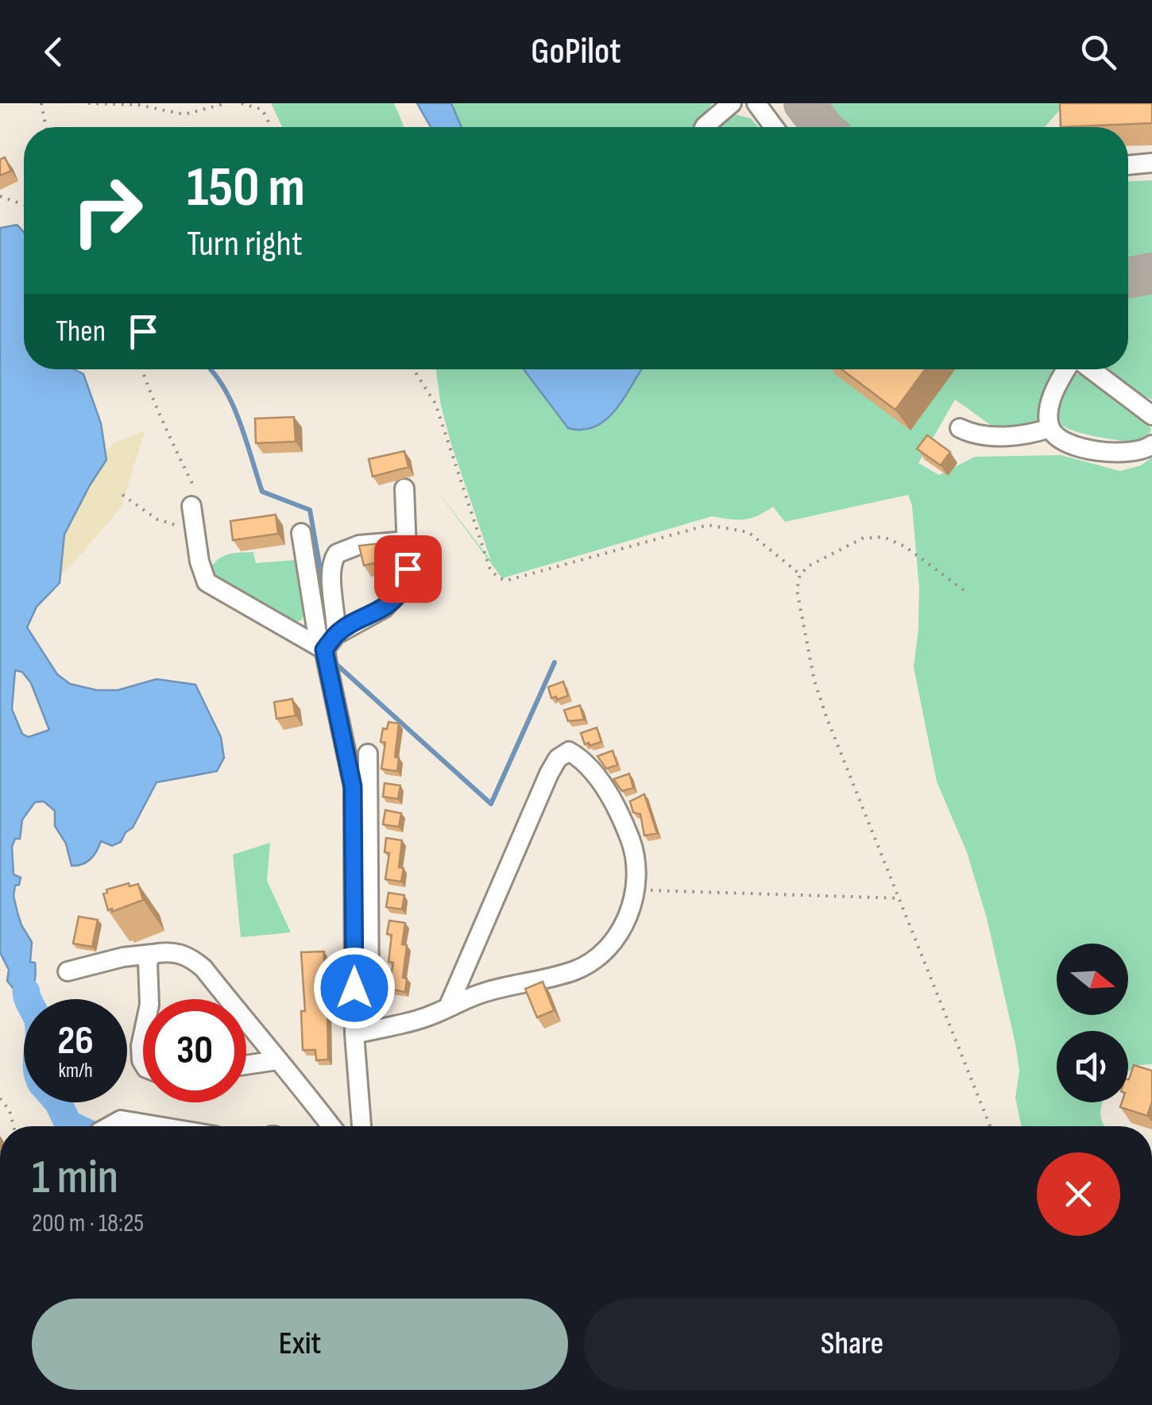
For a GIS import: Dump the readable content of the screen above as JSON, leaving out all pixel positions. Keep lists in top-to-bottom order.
{
  "north": "right",
  "page": {
    "header": "GoPilot",
    "turn": ["150 m", "Turn right"],
    "then": "Then",
    "speed": "26 km/h",
    "limit": "30",
    "heading": ["1 min", "200 m · 18:25"],
    "buttons": ["Exit", "Share"]
  }
}
